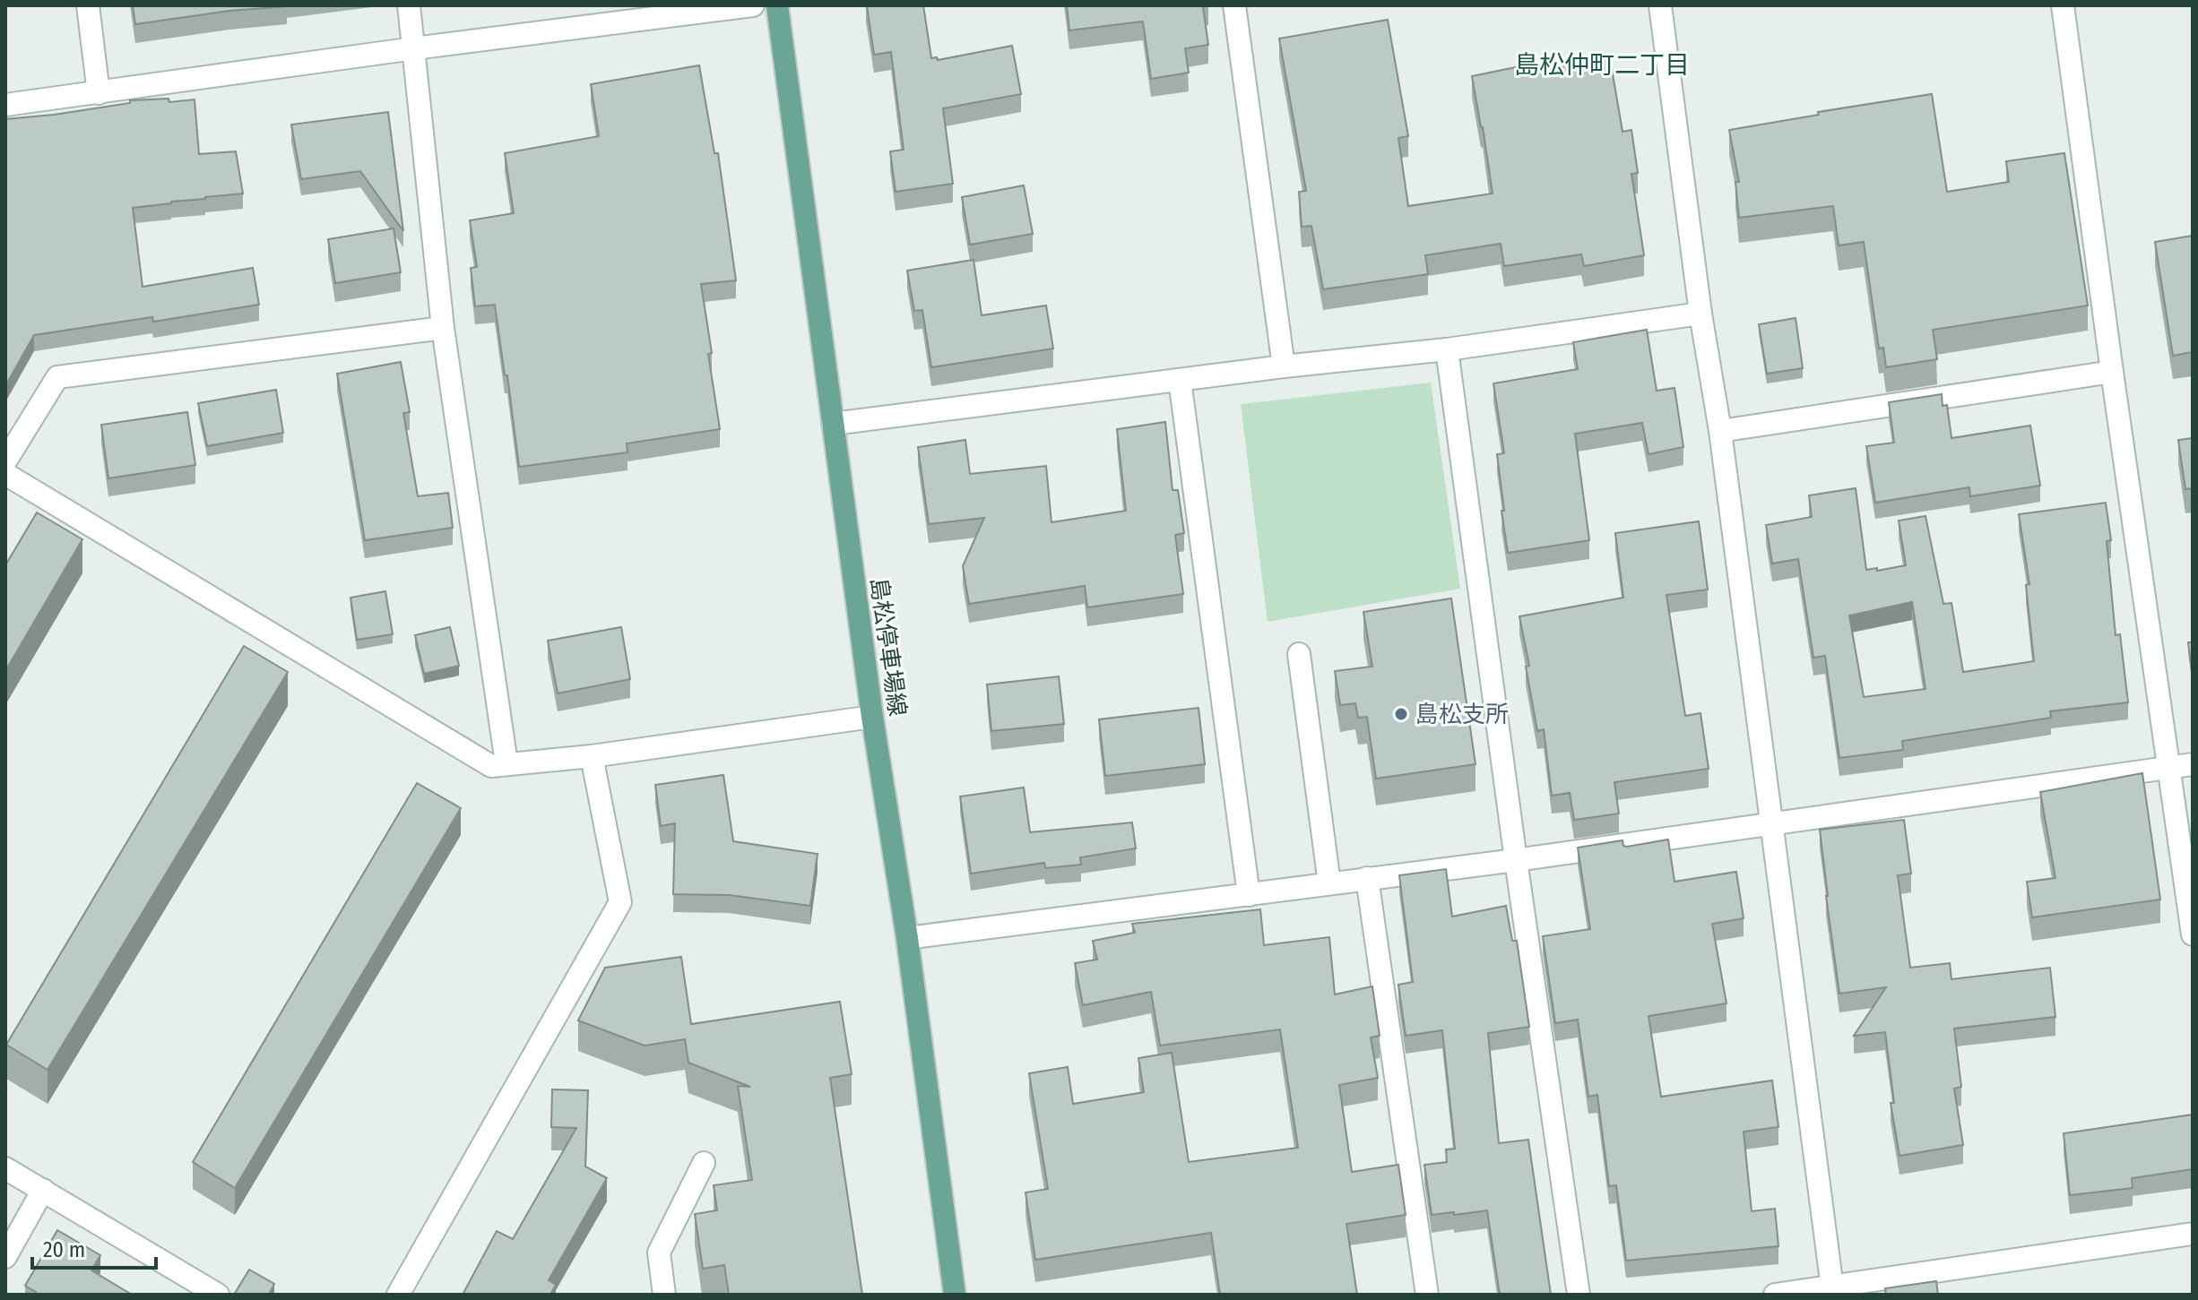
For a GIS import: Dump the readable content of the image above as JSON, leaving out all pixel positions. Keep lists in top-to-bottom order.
{
  "streets": {
    "main road": ["島松停車場線"]
  },
  "districts": ["島松仲町二丁目"],
  "places": ["島松支所"],
  "scale_bar": "20 m"
}
